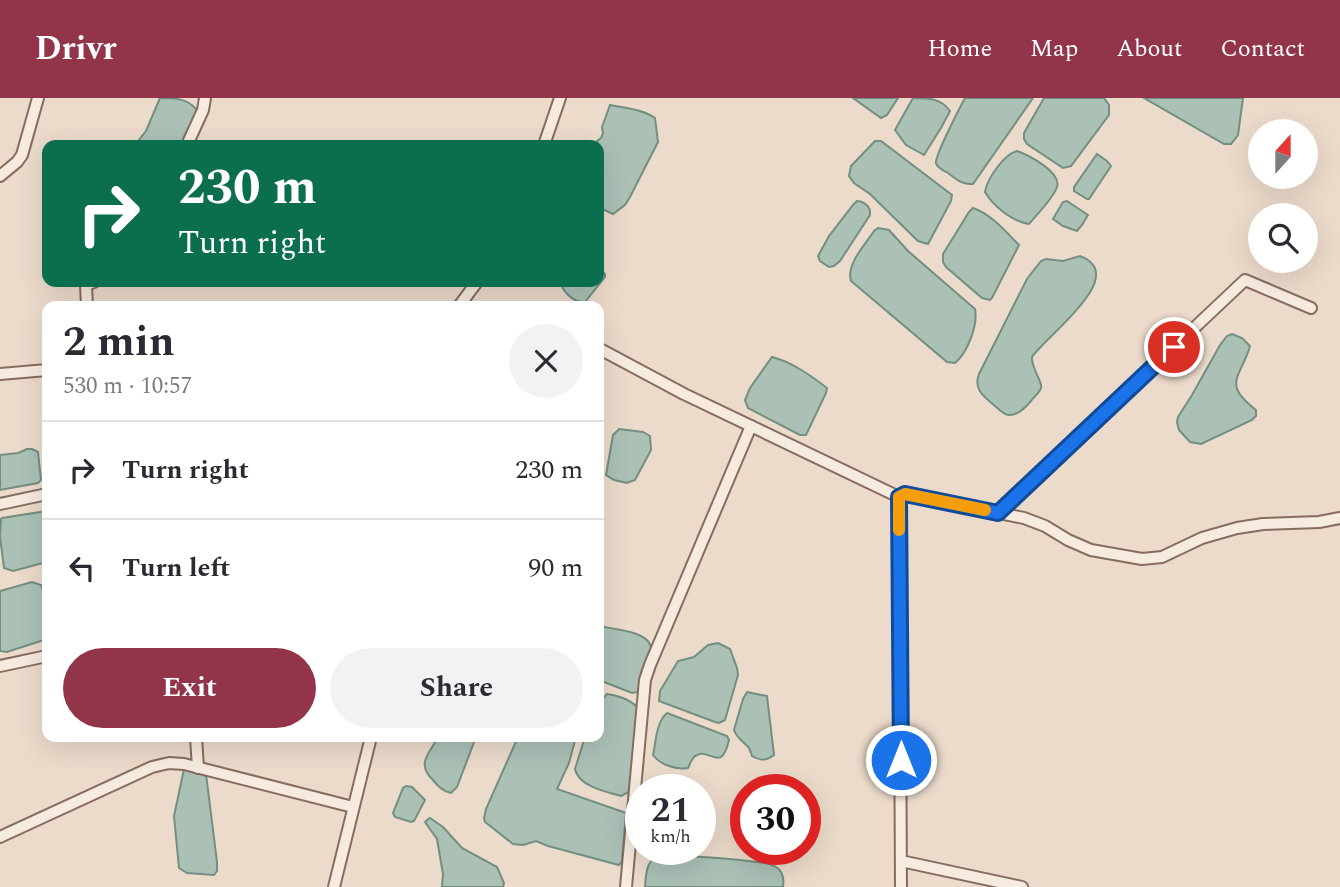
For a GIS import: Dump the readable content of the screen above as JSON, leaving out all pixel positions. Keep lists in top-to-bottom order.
{
  "north": "top",
  "page": {
    "header": "Drivr",
    "nav": [
      "Home",
      "Map",
      "About",
      "Contact"
    ],
    "turn": ["230 m", "Turn right"],
    "heading": ["2 min", "530 m · 10:57"],
    "list": [
      {
        "name": "Turn right",
        "value": "230 m"
      },
      {
        "name": "Turn left",
        "value": "90 m"
      }
    ],
    "buttons": ["Exit", "Share"],
    "speed": "21 km/h",
    "limit": "30"
  }
}
